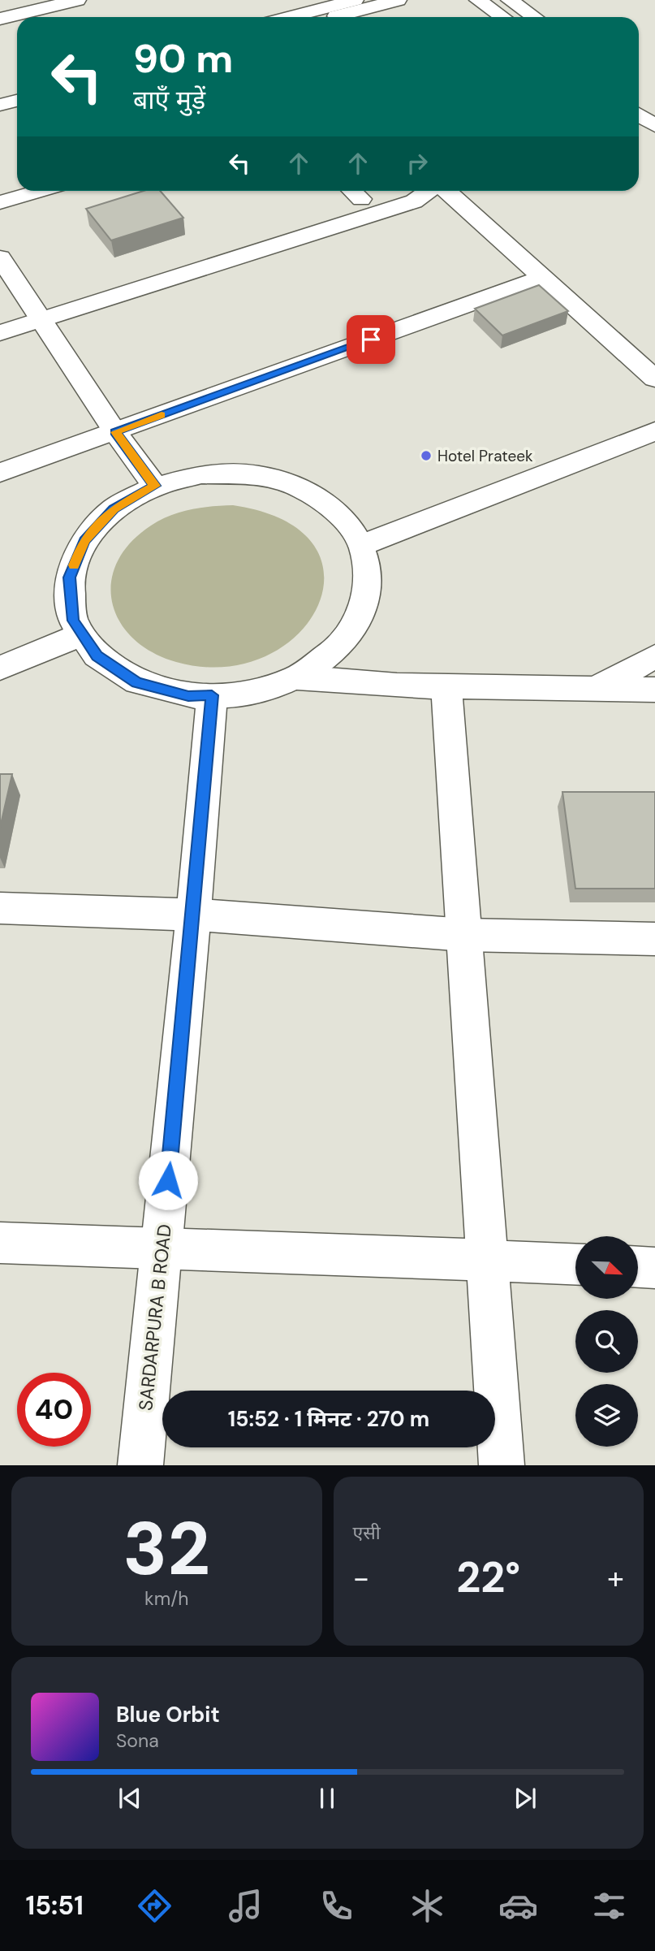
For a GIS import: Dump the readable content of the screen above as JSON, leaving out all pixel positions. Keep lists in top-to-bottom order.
{
  "streets": {
    "street": ["SARDARPURA B ROAD"]
  },
  "places": ["Hotel Prateek"],
  "north": "bottom right",
  "page": {
    "turn": ["90 m", "बाएँ मुड़ें"],
    "limit": "40",
    "trip": "15:52 · 1 मिनट · 270 m",
    "tile": [
      ["32", "km/h"],
      "एसी"
    ],
    "heat": ["−", "22°", "+"],
    "song": ["Blue Orbit", "Sona"],
    "tabs": "15:51"
  }
}
